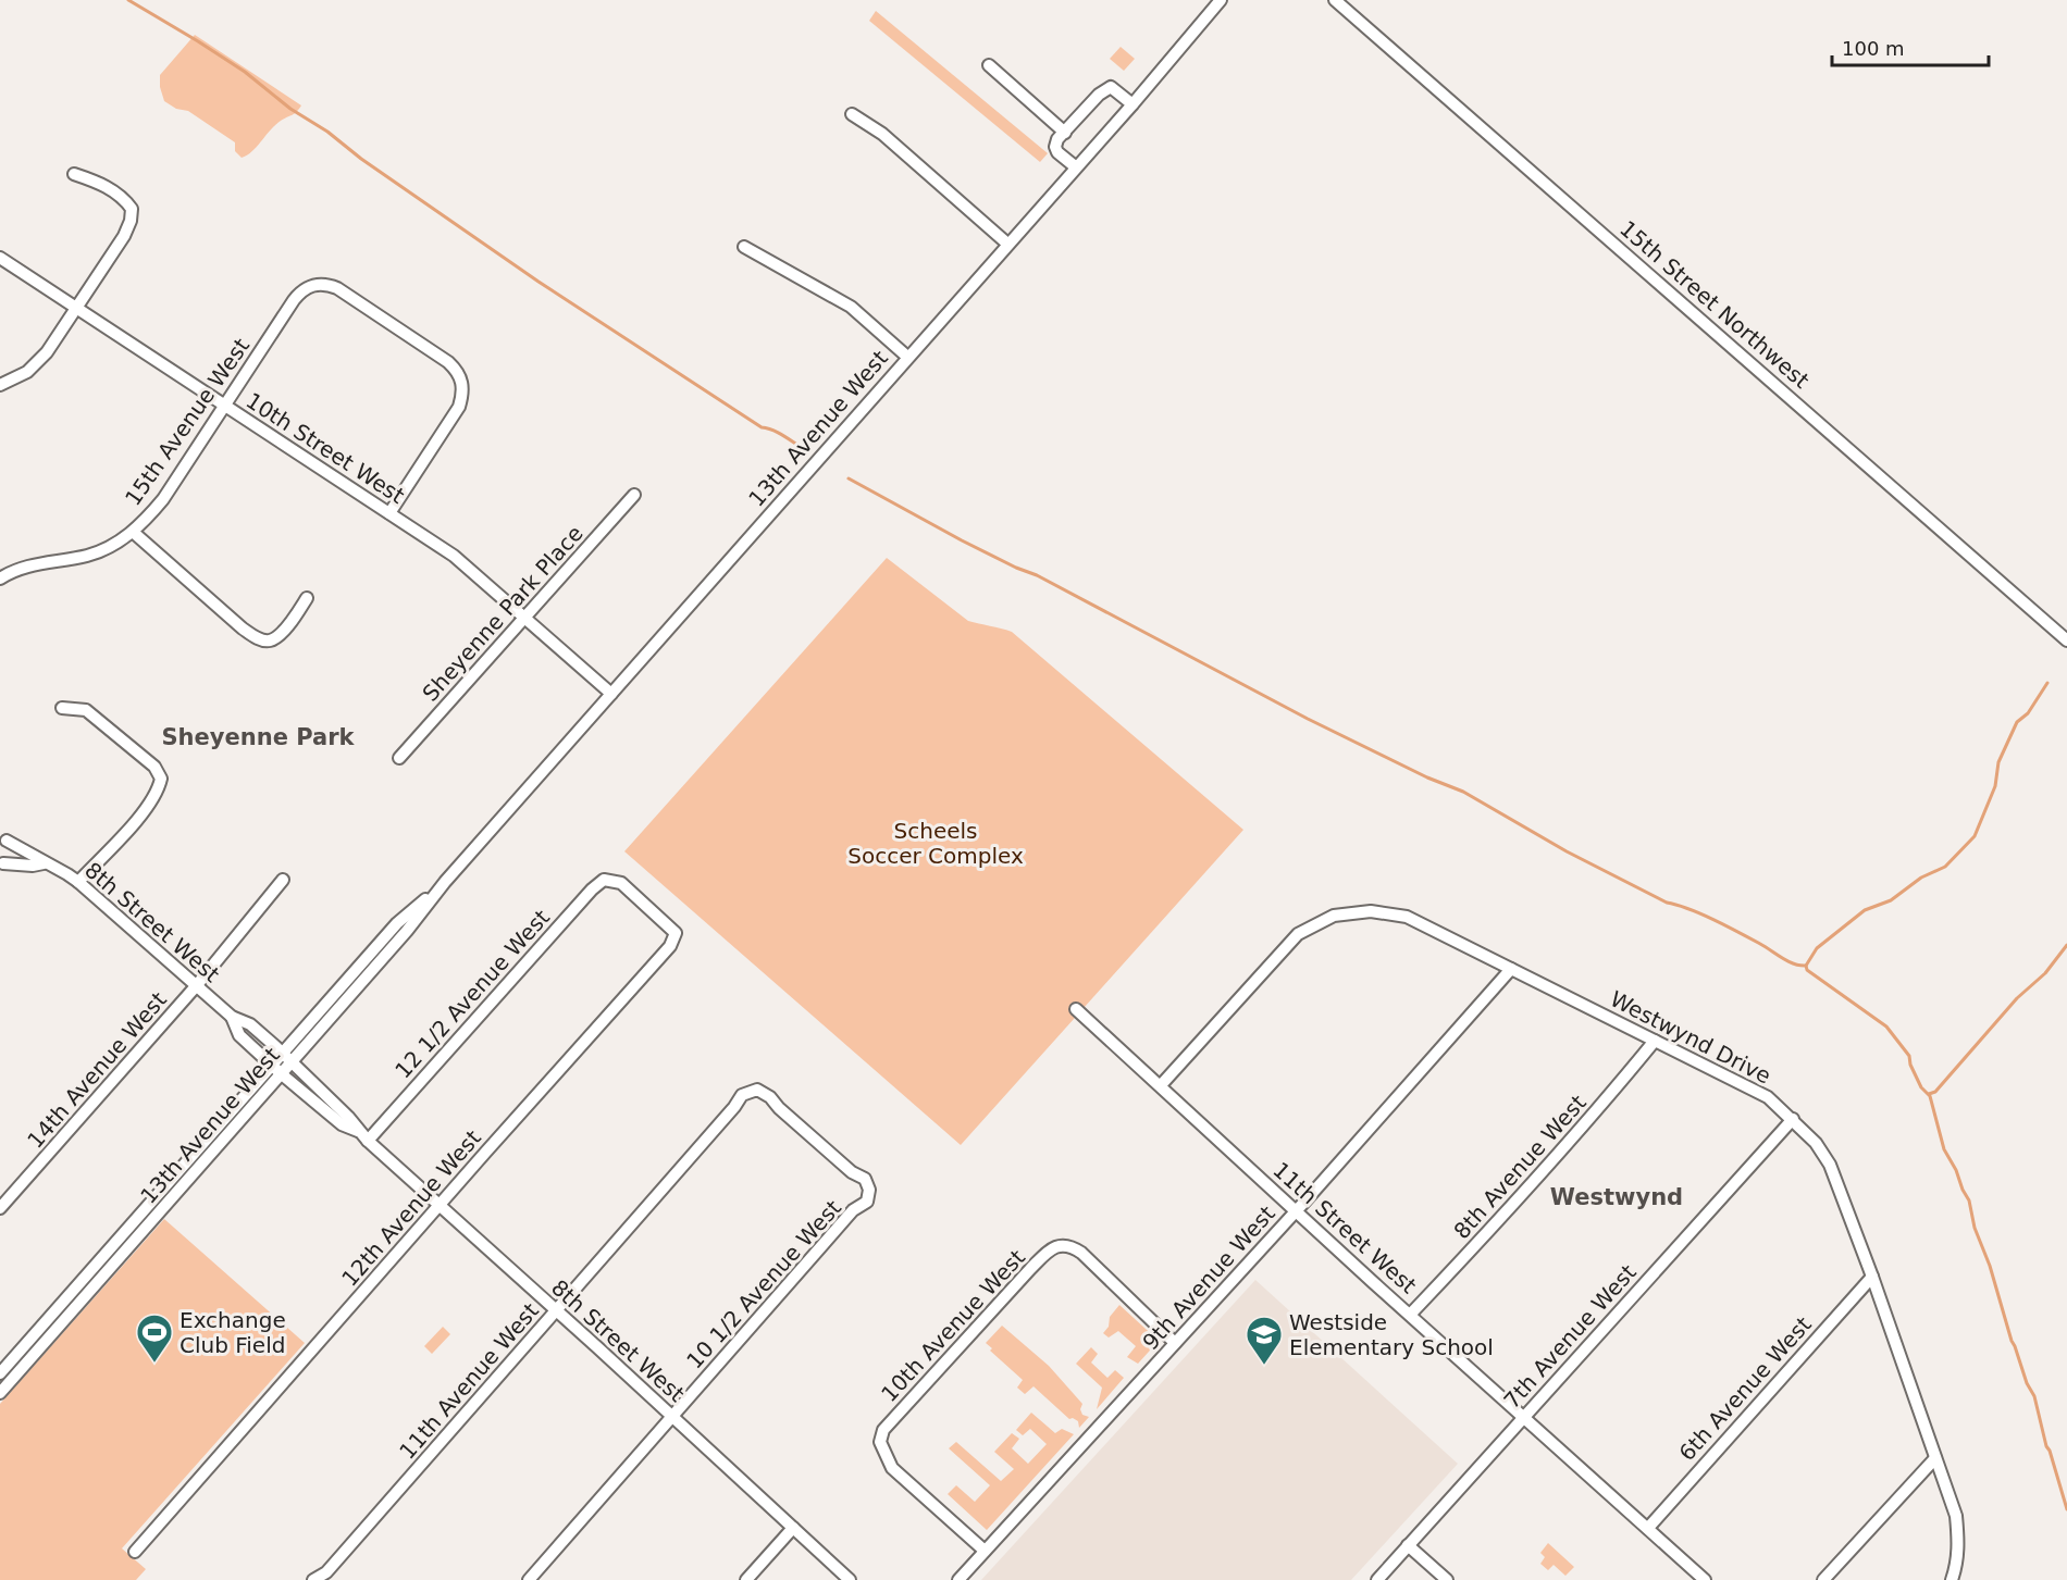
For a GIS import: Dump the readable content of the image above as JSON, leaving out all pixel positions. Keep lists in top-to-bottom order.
{
  "streets": {
    "street": [
      "15th Street Northwest",
      "15th Avenue West",
      "13th Avenue West",
      "10th Street West",
      "Sheyenne Park Place",
      "8th Street West",
      "12 1/2 Avenue West",
      "Westwynd Drive",
      "14th Avenue West",
      "8th Avenue West",
      "12th Avenue West",
      "11th Street West",
      "9th Avenue West",
      "10 1/2 Avenue West",
      "10th Avenue West",
      "7th Avenue West",
      "11th Avenue West",
      "6th Avenue West"
    ]
  },
  "crossings": [
    ["15th Avenue West", "10th Street West"],
    ["13th Avenue West", "10th Street West"],
    ["13th Avenue West", "8th Street West"],
    ["10th Street West", "Sheyenne Park Place"],
    ["8th Street West", "12 1/2 Avenue West"],
    ["8th Street West", "14th Avenue West"],
    ["8th Street West", "12th Avenue West"],
    ["8th Street West", "10 1/2 Avenue West"],
    ["8th Street West", "11th Avenue West"],
    ["12 1/2 Avenue West", "12th Avenue West"],
    ["Westwynd Drive", "8th Avenue West"],
    ["Westwynd Drive", "11th Street West"],
    ["Westwynd Drive", "9th Avenue West"],
    ["Westwynd Drive", "7th Avenue West"],
    ["Westwynd Drive", "6th Avenue West"],
    ["8th Avenue West", "11th Street West"],
    ["11th Street West", "9th Avenue West"],
    ["11th Street West", "7th Avenue West"],
    ["11th Street West", "6th Avenue West"],
    ["9th Avenue West", "10th Avenue West"],
    ["10 1/2 Avenue West", "11th Avenue West"]
  ],
  "districts": ["Sheyenne Park", "Westwynd"],
  "parks": ["Scheels Soccer Complex"],
  "places": {
    "sports": ["Exchange Club Field"],
    "school or university": ["Westside Elementary School"]
  },
  "scale_bar": "100 m"
}
